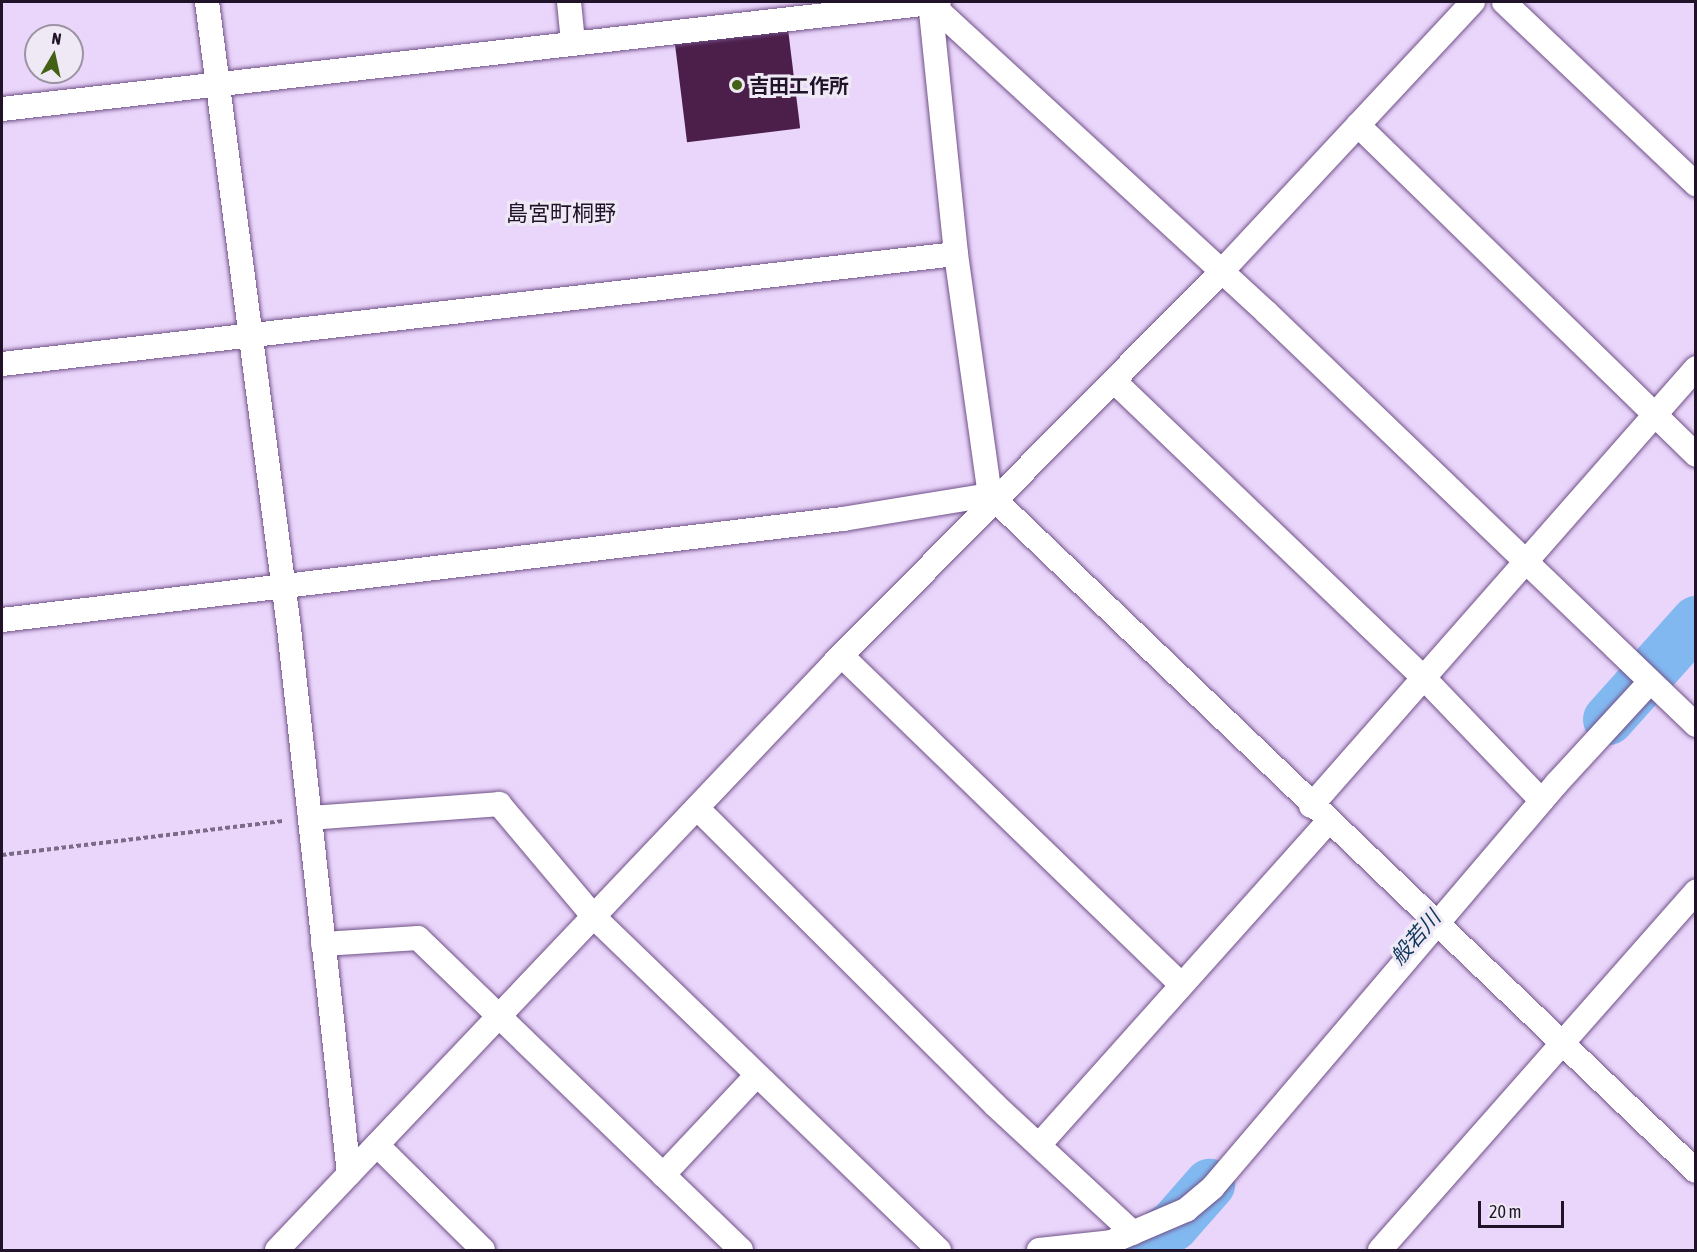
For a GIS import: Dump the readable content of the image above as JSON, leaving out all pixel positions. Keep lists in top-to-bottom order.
{
  "districts": ["島宮町桐野"],
  "water": ["般若川"],
  "places": ["吉田工作所"],
  "scale_bar": "20 m",
  "north": "top"
}
